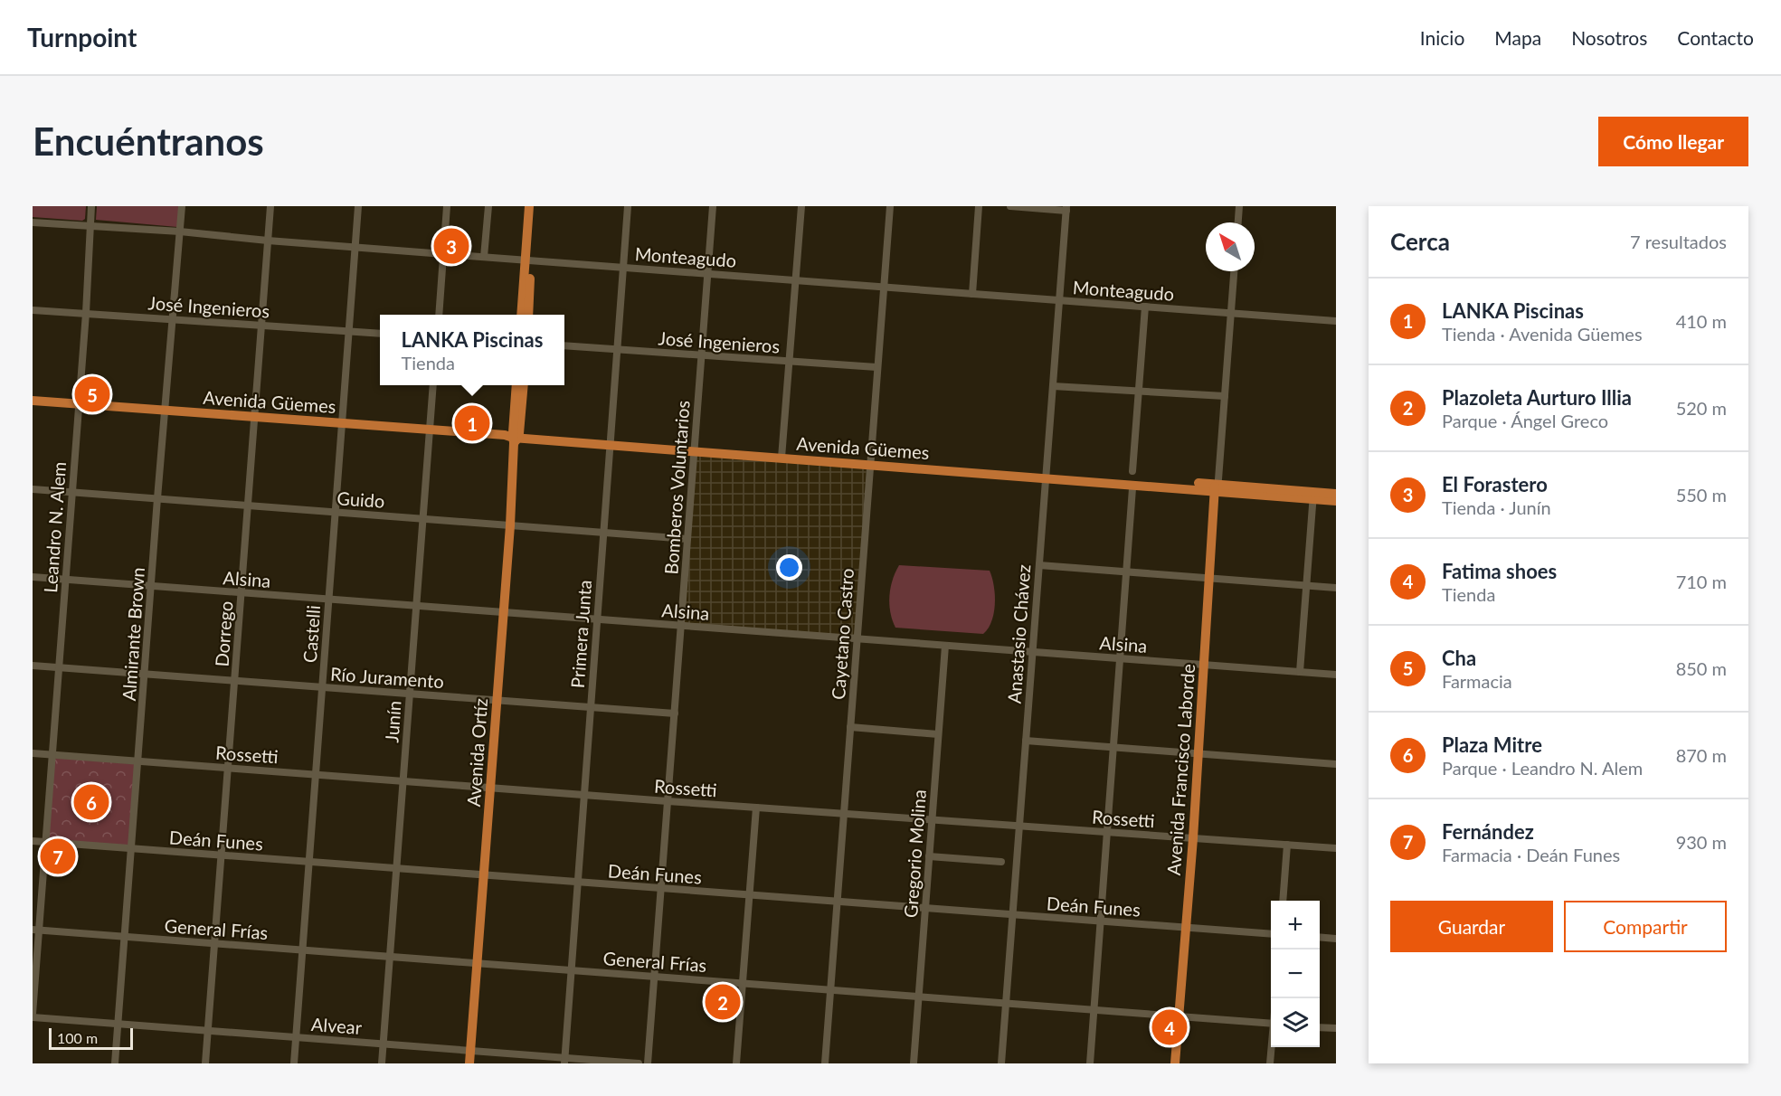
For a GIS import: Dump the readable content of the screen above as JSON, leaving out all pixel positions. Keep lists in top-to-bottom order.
{
  "streets": {
    "main road": ["Avenida Güemes", "Avenida Ortíz", "Avenida Francisco Laborde"],
    "street": [
      "Monteagudo",
      "José Ingenieros",
      "Bomberos Voluntarios",
      "Guido",
      "Leandro N. Alem",
      "Alsina",
      "Almirante Brown",
      "Dorrego",
      "Castelli",
      "Primera Junta",
      "Cayetano Castro",
      "Anastasio Chávez",
      "Río Juramento",
      "Junín",
      "Rossetti",
      "Deán Funes",
      "Gregorio Molina",
      "General Frías",
      "Alvear"
    ]
  },
  "crossings": [
    ["Monteagudo", "Bomberos Voluntarios"],
    ["Monteagudo", "Leandro N. Alem"],
    ["Monteagudo", "Almirante Brown"],
    ["Monteagudo", "Dorrego"],
    ["Monteagudo", "Castelli"],
    ["Monteagudo", "Primera Junta"],
    ["Monteagudo", "Cayetano Castro"],
    ["Monteagudo", "Anastasio Chávez"],
    ["Monteagudo", "Avenida Francisco Laborde"],
    ["José Ingenieros", "Bomberos Voluntarios"],
    ["José Ingenieros", "Leandro N. Alem"],
    ["José Ingenieros", "Almirante Brown"],
    ["José Ingenieros", "Dorrego"],
    ["José Ingenieros", "Castelli"],
    ["José Ingenieros", "Primera Junta"],
    ["José Ingenieros", "Cayetano Castro"],
    ["Avenida Güemes", "Bomberos Voluntarios"],
    ["Avenida Güemes", "Leandro N. Alem"],
    ["Avenida Güemes", "Almirante Brown"],
    ["Avenida Güemes", "Dorrego"],
    ["Avenida Güemes", "Castelli"],
    ["Avenida Güemes", "Primera Junta"],
    ["Avenida Güemes", "Cayetano Castro"],
    ["Avenida Güemes", "Anastasio Chávez"],
    ["Avenida Güemes", "Junín"],
    ["Avenida Güemes", "Avenida Ortíz"],
    ["Avenida Güemes", "Avenida Francisco Laborde"],
    ["Bomberos Voluntarios", "Guido"],
    ["Bomberos Voluntarios", "Alsina"],
    ["Bomberos Voluntarios", "Río Juramento"],
    ["Bomberos Voluntarios", "Rossetti"],
    ["Bomberos Voluntarios", "Deán Funes"],
    ["Bomberos Voluntarios", "General Frías"],
    ["Guido", "Leandro N. Alem"],
    ["Guido", "Almirante Brown"],
    ["Guido", "Dorrego"],
    ["Guido", "Castelli"],
    ["Guido", "Primera Junta"],
    ["Guido", "Junín"],
    ["Guido", "Avenida Ortíz"],
    ["Leandro N. Alem", "Alsina"],
    ["Leandro N. Alem", "Río Juramento"],
    ["Leandro N. Alem", "Rossetti"],
    ["Leandro N. Alem", "Deán Funes"],
    ["Leandro N. Alem", "General Frías"],
    ["Leandro N. Alem", "Alvear"],
    ["Alsina", "Almirante Brown"],
    ["Alsina", "Dorrego"],
    ["Alsina", "Castelli"],
    ["Alsina", "Primera Junta"],
    ["Alsina", "Cayetano Castro"],
    ["Alsina", "Anastasio Chávez"],
    ["Alsina", "Junín"],
    ["Alsina", "Avenida Ortíz"],
    ["Alsina", "Avenida Francisco Laborde"],
    ["Alsina", "Gregorio Molina"],
    ["Almirante Brown", "Río Juramento"],
    ["Almirante Brown", "Rossetti"],
    ["Almirante Brown", "Deán Funes"],
    ["Almirante Brown", "General Frías"],
    ["Almirante Brown", "Alvear"],
    ["Dorrego", "Río Juramento"],
    ["Dorrego", "Rossetti"],
    ["Dorrego", "Deán Funes"],
    ["Dorrego", "General Frías"],
    ["Dorrego", "Alvear"],
    ["Castelli", "Río Juramento"],
    ["Castelli", "Rossetti"],
    ["Castelli", "Deán Funes"],
    ["Castelli", "General Frías"],
    ["Castelli", "Alvear"],
    ["Primera Junta", "Río Juramento"],
    ["Primera Junta", "Rossetti"],
    ["Primera Junta", "Deán Funes"],
    ["Primera Junta", "General Frías"],
    ["Primera Junta", "Alvear"],
    ["Cayetano Castro", "Rossetti"],
    ["Cayetano Castro", "Deán Funes"],
    ["Cayetano Castro", "General Frías"],
    ["Anastasio Chávez", "Rossetti"],
    ["Anastasio Chávez", "Deán Funes"],
    ["Anastasio Chávez", "General Frías"],
    ["Río Juramento", "Junín"],
    ["Río Juramento", "Avenida Ortíz"],
    ["Junín", "Rossetti"],
    ["Junín", "Deán Funes"],
    ["Junín", "General Frías"],
    ["Junín", "Alvear"],
    ["Avenida Ortíz", "Rossetti"],
    ["Avenida Ortíz", "Deán Funes"],
    ["Avenida Ortíz", "General Frías"],
    ["Avenida Ortíz", "Alvear"],
    ["Rossetti", "Avenida Francisco Laborde"],
    ["Rossetti", "Gregorio Molina"],
    ["Avenida Francisco Laborde", "Deán Funes"],
    ["Avenida Francisco Laborde", "General Frías"],
    ["Deán Funes", "Gregorio Molina"],
    ["Gregorio Molina", "General Frías"]
  ],
  "scale_bar": "100 m",
  "north": "top left",
  "page": {
    "header": "Turnpoint",
    "nav": [
      "Inicio",
      "Mapa",
      "Nosotros",
      "Contacto"
    ],
    "buttons": [
      "Cómo llegar",
      ["Guardar", "Compartir"]
    ],
    "title": "Encuéntranos",
    "heading": ["Cerca", "7 resultados"],
    "pins": [
      "3",
      "5",
      "1",
      "6",
      "7",
      "2",
      "4"
    ],
    "list": [
      {
        "mark": "1",
        "name": "LANKA Piscinas",
        "note": "Tienda · Avenida Güemes",
        "value": "410 m"
      },
      {
        "mark": "2",
        "name": "Plazoleta Aurturo Illia",
        "note": "Parque · Ángel Greco",
        "value": "520 m"
      },
      {
        "mark": "3",
        "name": "El Forastero",
        "note": "Tienda · Junín",
        "value": "550 m"
      },
      {
        "mark": "4",
        "name": "Fatima shoes",
        "note": "Tienda",
        "value": "710 m"
      },
      {
        "mark": "5",
        "name": "Cha",
        "note": "Farmacia",
        "value": "850 m"
      },
      {
        "mark": "6",
        "name": "Plaza Mitre",
        "note": "Parque · Leandro N. Alem",
        "value": "870 m"
      },
      {
        "mark": "7",
        "name": "Fernández",
        "note": "Farmacia · Deán Funes",
        "value": "930 m"
      }
    ],
    "popup": ["LANKA Piscinas", "Tienda"],
    "map_buttons": ["+", "−"],
    "scale": "100 m"
  }
}
